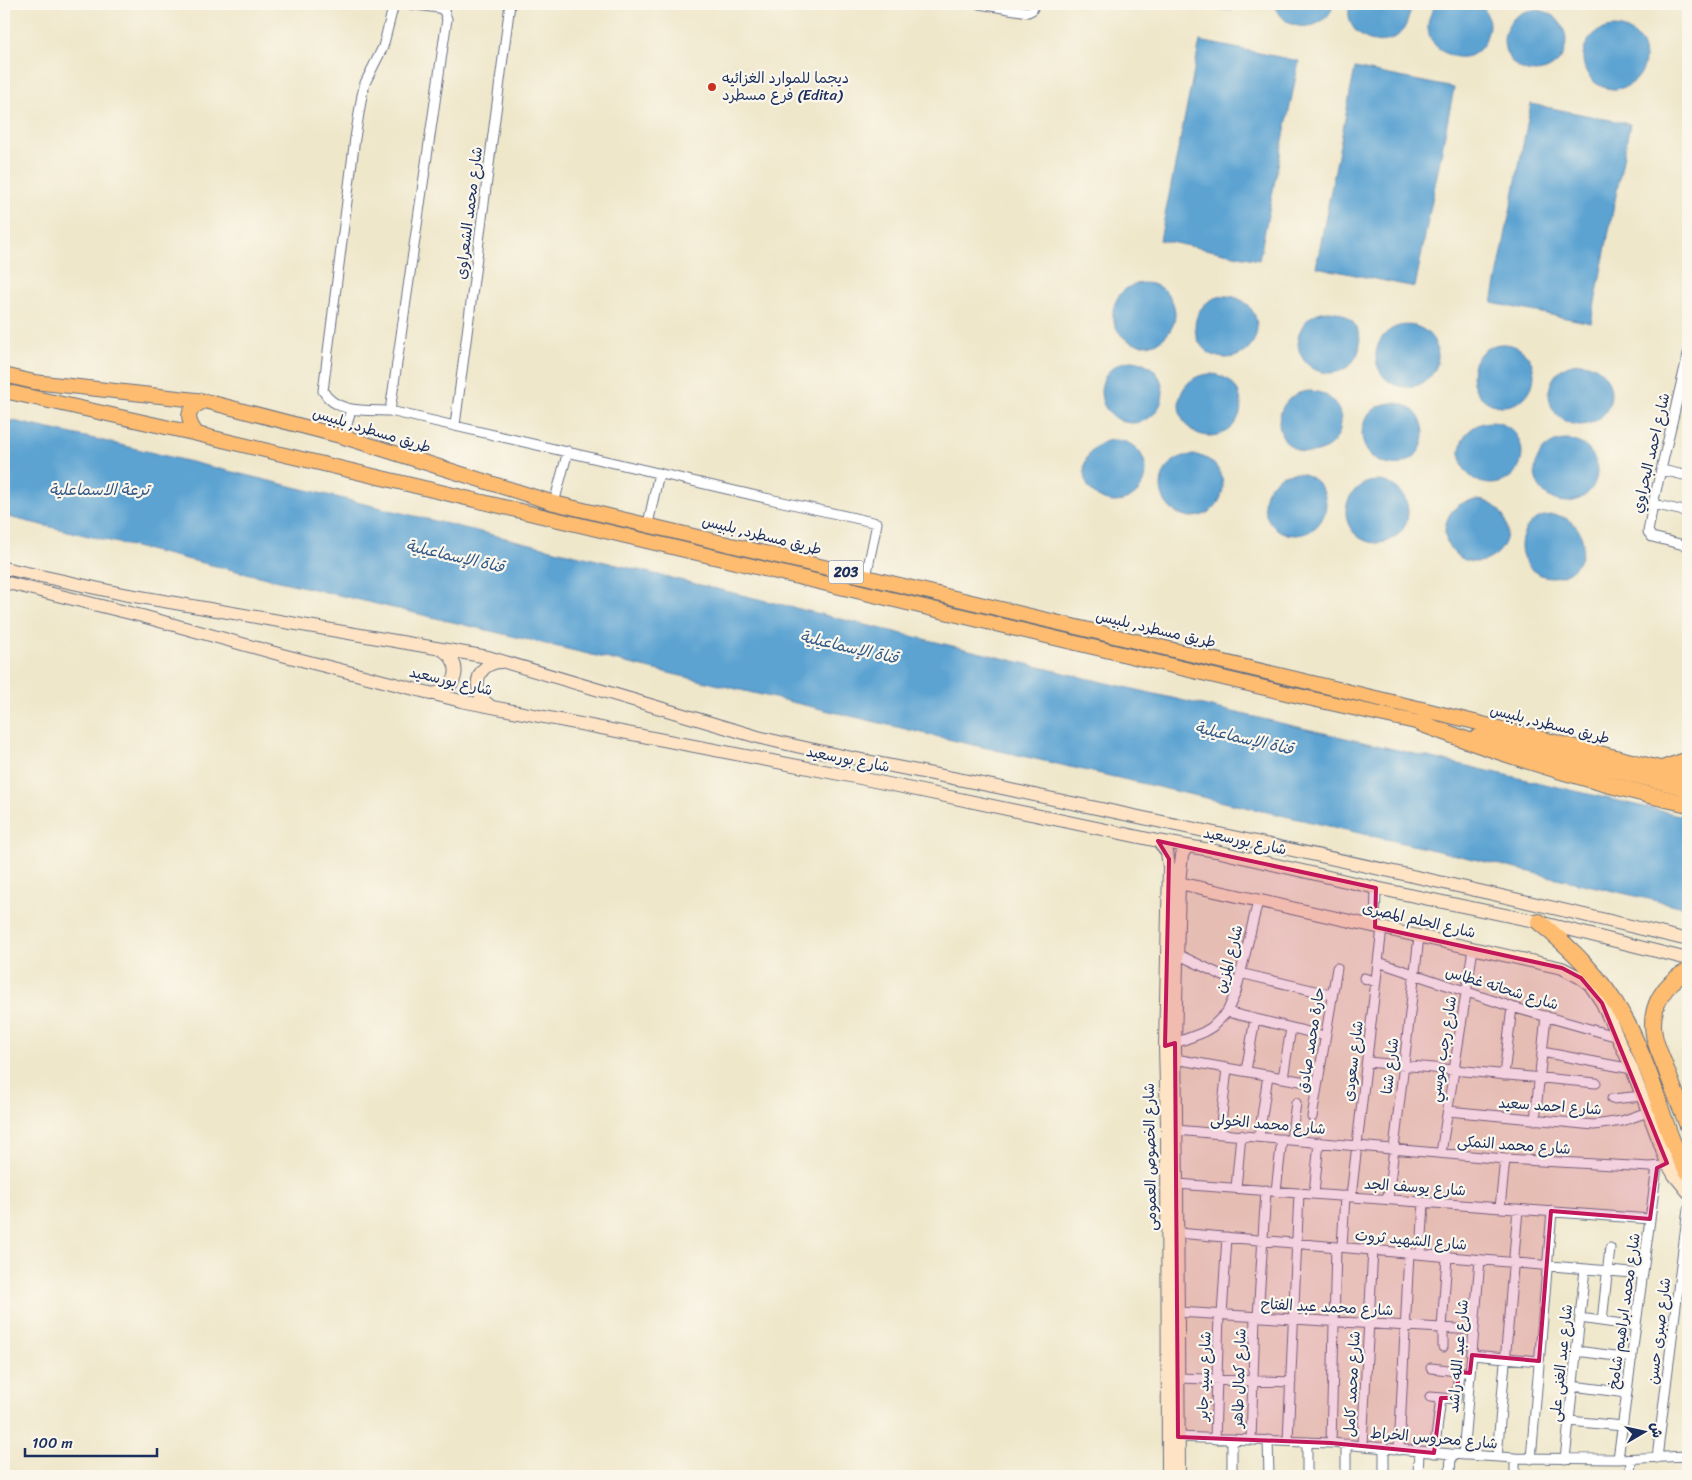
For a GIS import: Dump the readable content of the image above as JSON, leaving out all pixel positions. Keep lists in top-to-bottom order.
{
  "streets": {
    "main road": [
      "طريق مسطرد, بلبيس",
      "203",
      "شارع بورسعيد",
      "شارع الحلم المصرى",
      "شارع الخصوص العمومى"
    ],
    "street": [
      "شارع محمد الشعراوى",
      "شارع احمد البحراوي",
      "شارع المزين",
      "شارع شحاته غطاس",
      "حارة محمد صادق",
      "شارع رجب موسي",
      "شارع سعودى",
      "شارع شتا",
      "شارع احمد سعيد",
      "شارع محمد الخولى",
      "شارع محمد النمكى",
      "شارع يوسف الجد",
      "شارع الشهيد ثروت",
      "شارع محمد عبد الفتاح",
      "شارع محمد ابراهيم شامخ",
      "شارع صبرى حسن",
      "شارع عبد الله راشد",
      "شارع عبد الغنى على",
      "شارع سيد جابر",
      "شارع كمال طاهر",
      "شارع محمد كامل",
      "شارع محروس الخراط"
    ]
  },
  "crossings": [
    ["شارع بورسعيد", "شارع سعودى"],
    ["شارع بورسعيد", "شارع الخصوص العمومى"],
    ["شارع الحلم المصرى", "شارع المزين"],
    ["شارع الحلم المصرى", "شارع شحاته غطاس"],
    ["شارع الحلم المصرى", "شارع رجب موسي"],
    ["شارع الحلم المصرى", "شارع سعودى"],
    ["شارع الحلم المصرى", "شارع شتا"],
    ["شارع الحلم المصرى", "شارع احمد سعيد"],
    ["شارع الحلم المصرى", "شارع محمد النمكى"],
    ["شارع الحلم المصرى", "شارع الخصوص العمومى"],
    ["شارع الحلم المصرى", "شارع محمد ابراهيم شامخ"],
    ["شارع المزين", "شارع الخصوص العمومى"],
    ["شارع شحاته غطاس", "شارع رجب موسي"],
    ["شارع شحاته غطاس", "شارع سعودى"],
    ["شارع شحاته غطاس", "شارع شتا"],
    ["شارع رجب موسي", "شارع احمد سعيد"],
    ["شارع رجب موسي", "شارع محمد النمكى"],
    ["شارع سعودى", "شارع محمد الخولى"],
    ["شارع سعودى", "شارع محمد النمكى"],
    ["شارع سعودى", "شارع يوسف الجد"],
    ["شارع سعودى", "شارع الشهيد ثروت"],
    ["شارع سعودى", "شارع محمد عبد الفتاح"],
    ["شارع سعودى", "شارع محروس الخراط"],
    ["شارع شتا", "شارع محمد النمكى"],
    ["شارع شتا", "شارع يوسف الجد"],
    ["شارع محمد الخولى", "شارع محمد النمكى"],
    ["شارع محمد الخولى", "شارع الخصوص العمومى"],
    ["شارع محمد النمكى", "شارع محمد ابراهيم شامخ"],
    ["شارع الخصوص العمومى", "شارع يوسف الجد"],
    ["شارع الخصوص العمومى", "شارع الشهيد ثروت"],
    ["شارع الخصوص العمومى", "شارع محمد عبد الفتاح"],
    ["شارع الخصوص العمومى", "شارع محروس الخراط"],
    ["شارع يوسف الجد", "شارع محمد ابراهيم شامخ"],
    ["شارع يوسف الجد", "شارع كمال طاهر"],
    ["شارع الشهيد ثروت", "شارع محمد ابراهيم شامخ"],
    ["شارع الشهيد ثروت", "شارع عبد الله راشد"],
    ["شارع الشهيد ثروت", "شارع عبد الغنى على"],
    ["شارع الشهيد ثروت", "شارع سيد جابر"],
    ["شارع الشهيد ثروت", "شارع كمال طاهر"],
    ["شارع الشهيد ثروت", "شارع محمد كامل"],
    ["شارع محمد عبد الفتاح", "شارع عبد الله راشد"],
    ["شارع محمد عبد الفتاح", "شارع سيد جابر"],
    ["شارع محمد عبد الفتاح", "شارع كمال طاهر"],
    ["شارع محمد عبد الفتاح", "شارع محمد كامل"],
    ["شارع محمد ابراهيم شامخ", "شارع محروس الخراط"],
    ["شارع صبرى حسن", "شارع محروس الخراط"],
    ["شارع عبد الله راشد", "شارع محروس الخراط"],
    ["شارع عبد الغنى على", "شارع محروس الخراط"],
    ["شارع سيد جابر", "شارع محروس الخراط"],
    ["شارع كمال طاهر", "شارع محروس الخراط"],
    ["شارع محمد كامل", "شارع محروس الخراط"]
  ],
  "water": ["ترعة الاسماعلية", "قناة الإسماعيلية"],
  "places": ["ديجما للموارد الغزائيه فرع مسطرد (Edita)"],
  "scale_bar": "100 m",
  "north": "right"
}
